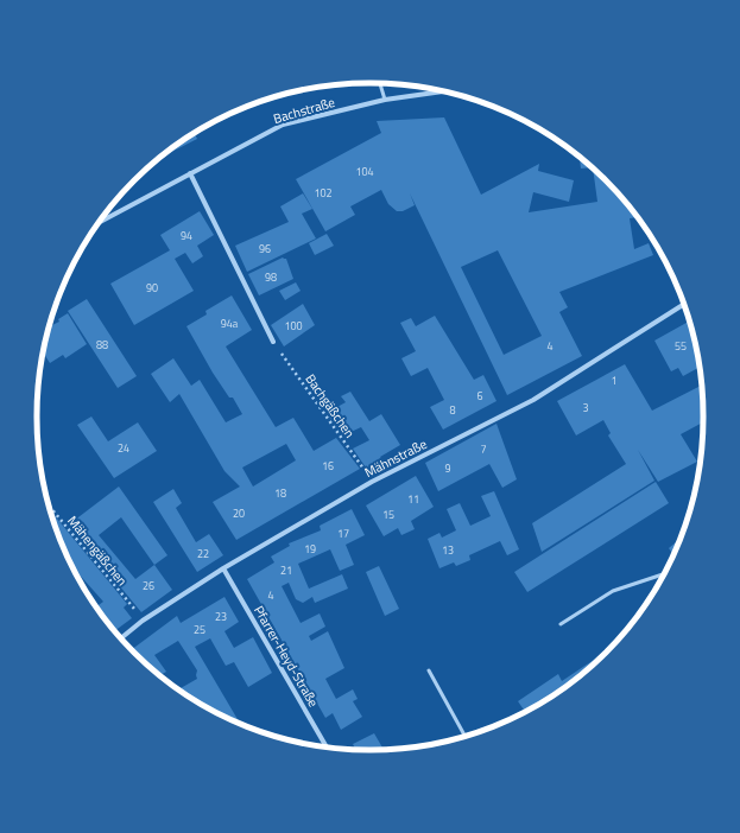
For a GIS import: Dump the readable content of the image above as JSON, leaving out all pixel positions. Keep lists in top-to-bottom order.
{
  "streets": {
    "street": ["Bachstraße", "Mähnstraße", "Pfarrer-Heyd-Straße"],
    "path": ["Bachgäßchen", "Mähengäßchen"]
  },
  "crossings": [
    ["Bachgäßchen", "Mähnstraße"],
    ["Mähnstraße", "Mähengäßchen"],
    ["Mähnstraße", "Pfarrer-Heyd-Straße"]
  ],
  "house_numbers": [
    "104",
    "102",
    "94",
    "96",
    "98",
    "90",
    "94a",
    "100",
    "88",
    "4",
    "55",
    "1",
    "6",
    "3",
    "8",
    "24",
    "7",
    "16",
    "9",
    "18",
    "11",
    "20",
    "15",
    "17",
    "19",
    "13",
    "22",
    "21",
    "26",
    "4",
    "23",
    "25"
  ]
}
